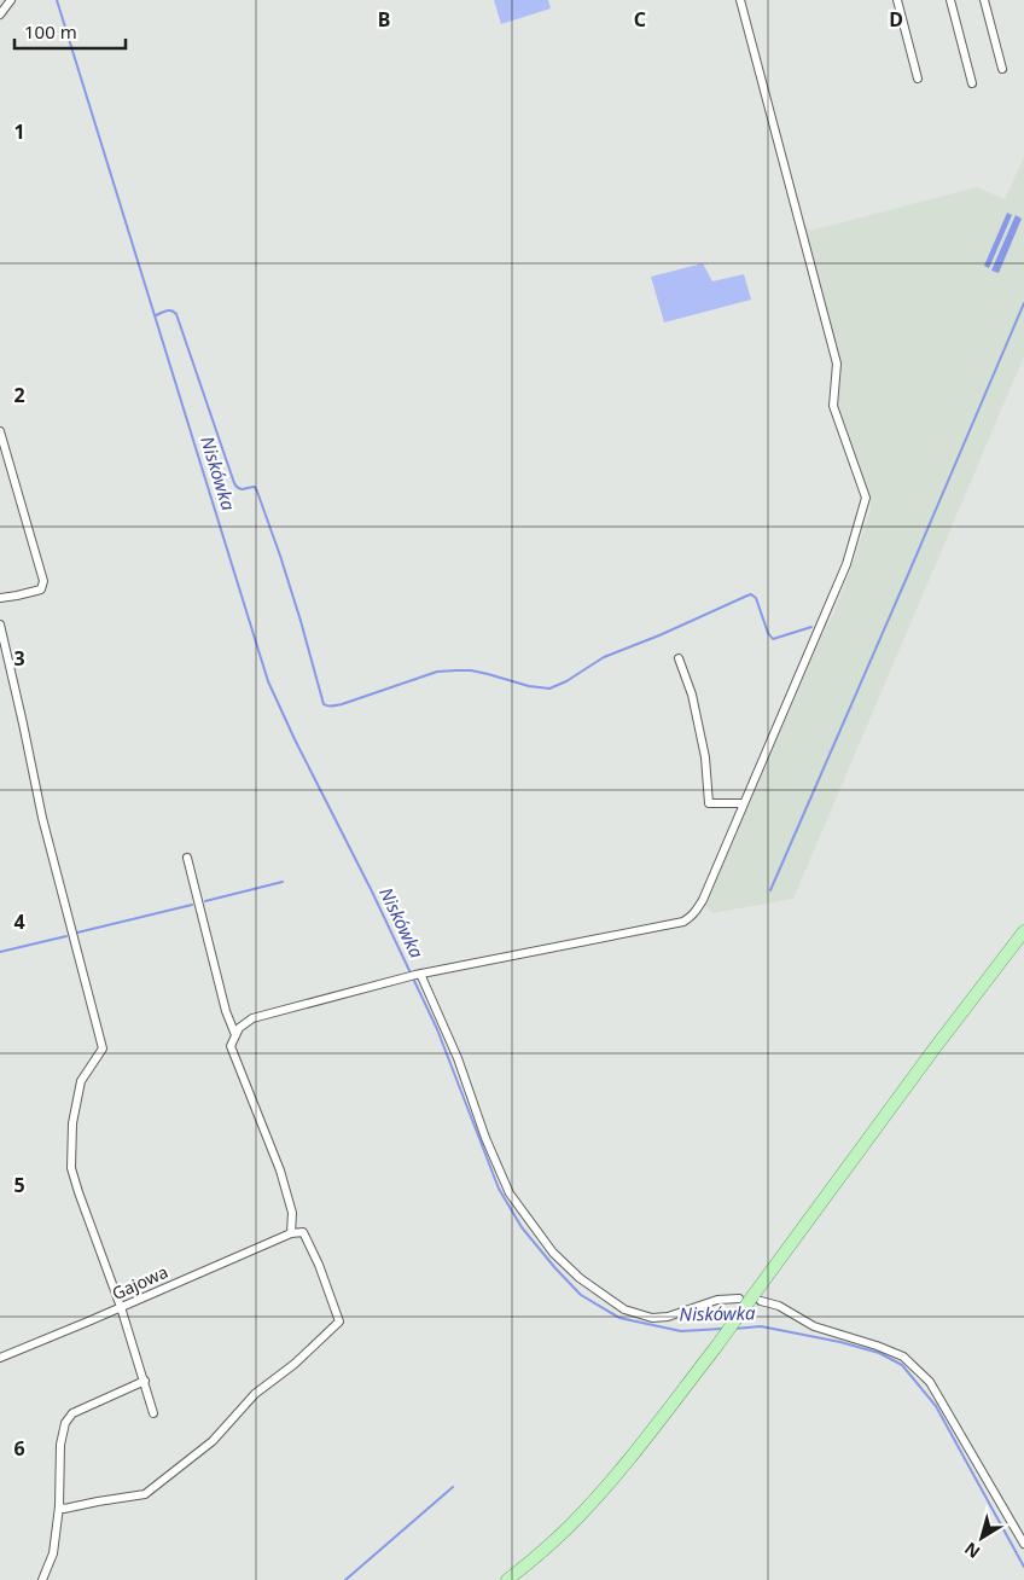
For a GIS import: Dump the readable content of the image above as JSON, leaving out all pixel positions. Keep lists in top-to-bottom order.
{
  "streets": {
    "street": ["Gajowa"]
  },
  "water": ["Niskówka"],
  "scale_bar": "100 m",
  "north": "bottom left",
  "grid": {
    "columns": ["B", "C", "D"],
    "rows": [
      "1",
      "2",
      "3",
      "4",
      "5",
      "6"
    ]
  }
}
